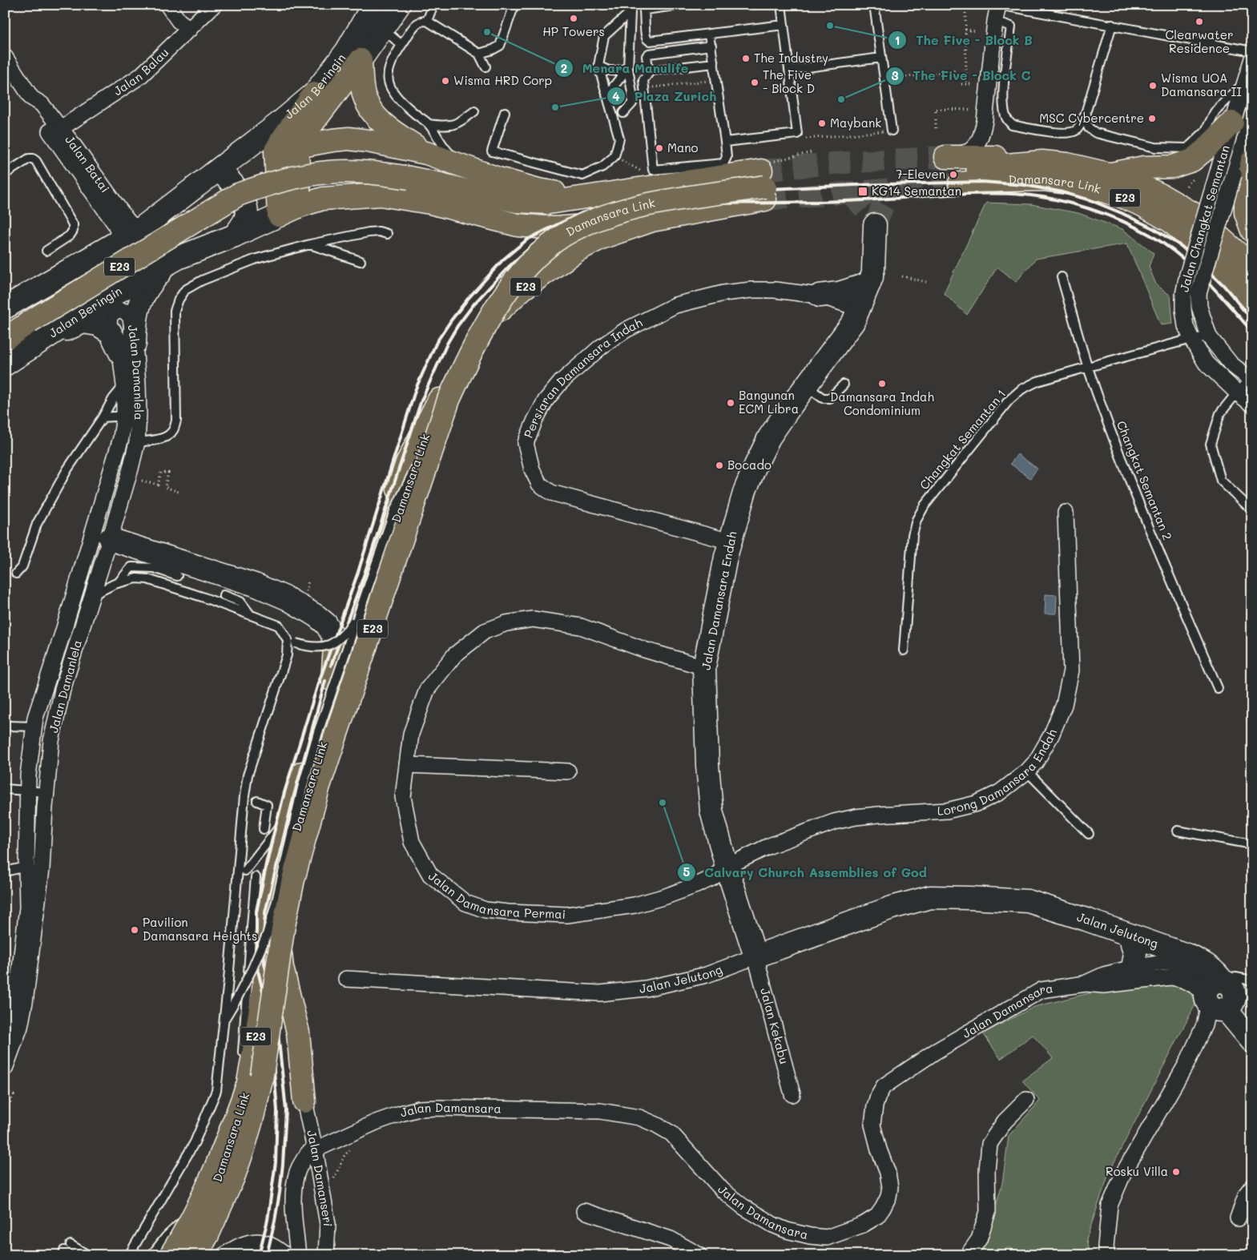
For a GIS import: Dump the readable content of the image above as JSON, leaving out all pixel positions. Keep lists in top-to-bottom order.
{
  "streets": {
    "highway": ["Damansara Link", "E23"],
    "street": [
      "Jalan Balau",
      "Jalan Beringin",
      "Jalan Batai",
      "Jalan Changkat Semantan",
      "Jalan Damanlela",
      "Persiaran Damansara Indah",
      "Jalan Damansara Endah",
      "Lorong Damansara Endah",
      "Jalan Damansara Permai",
      "Jalan Jelutong",
      "Jalan Damansara",
      "Jalan Kekabu",
      "Jalan Damanseri"
    ],
    "lane": ["Changkat Semantan 1", "Changkat Semantan 2"]
  },
  "crossings": [
    ["Jalan Balau", "Jalan Batai"],
    ["Jalan Beringin", "Jalan Batai"],
    ["Damansara Link", "E23"],
    ["Jalan Changkat Semantan", "Changkat Semantan 1"],
    ["Persiaran Damansara Indah", "Jalan Damansara Endah"],
    ["Changkat Semantan 1", "Changkat Semantan 2"],
    ["Jalan Damansara Endah", "Lorong Damansara Endah"],
    ["Jalan Damansara Endah", "Jalan Damansara Permai"],
    ["Jalan Damansara Endah", "Jalan Jelutong"],
    ["Jalan Damansara Endah", "Jalan Kekabu"],
    ["Lorong Damansara Endah", "Jalan Damansara Permai"],
    ["Jalan Jelutong", "Jalan Damansara"],
    ["Jalan Jelutong", "Jalan Kekabu"],
    ["Jalan Damansara", "Jalan Damanseri"]
  ],
  "places": {
    "other": [
      "HP Towers",
      "Clearwater Residence",
      "The Five - Block B",
      "Menara Manulife",
      "The Industry",
      "Wisma HRD Corp",
      "The Five - Block D",
      "Wisma UOA Damansara II",
      "The Five - Block C",
      "Plaza Zurich",
      "MSC Cybercentre",
      "Maybank",
      "Mano",
      "7-Eleven",
      "Damansara Indah Condominium",
      "Bangunan ECM Libra",
      "Bocado",
      "Calvary Church Assemblies of God",
      "Pavilion Damansara Heights",
      "Rosku Villa"
    ],
    "transit": ["KG14 Semantan"]
  }
}
